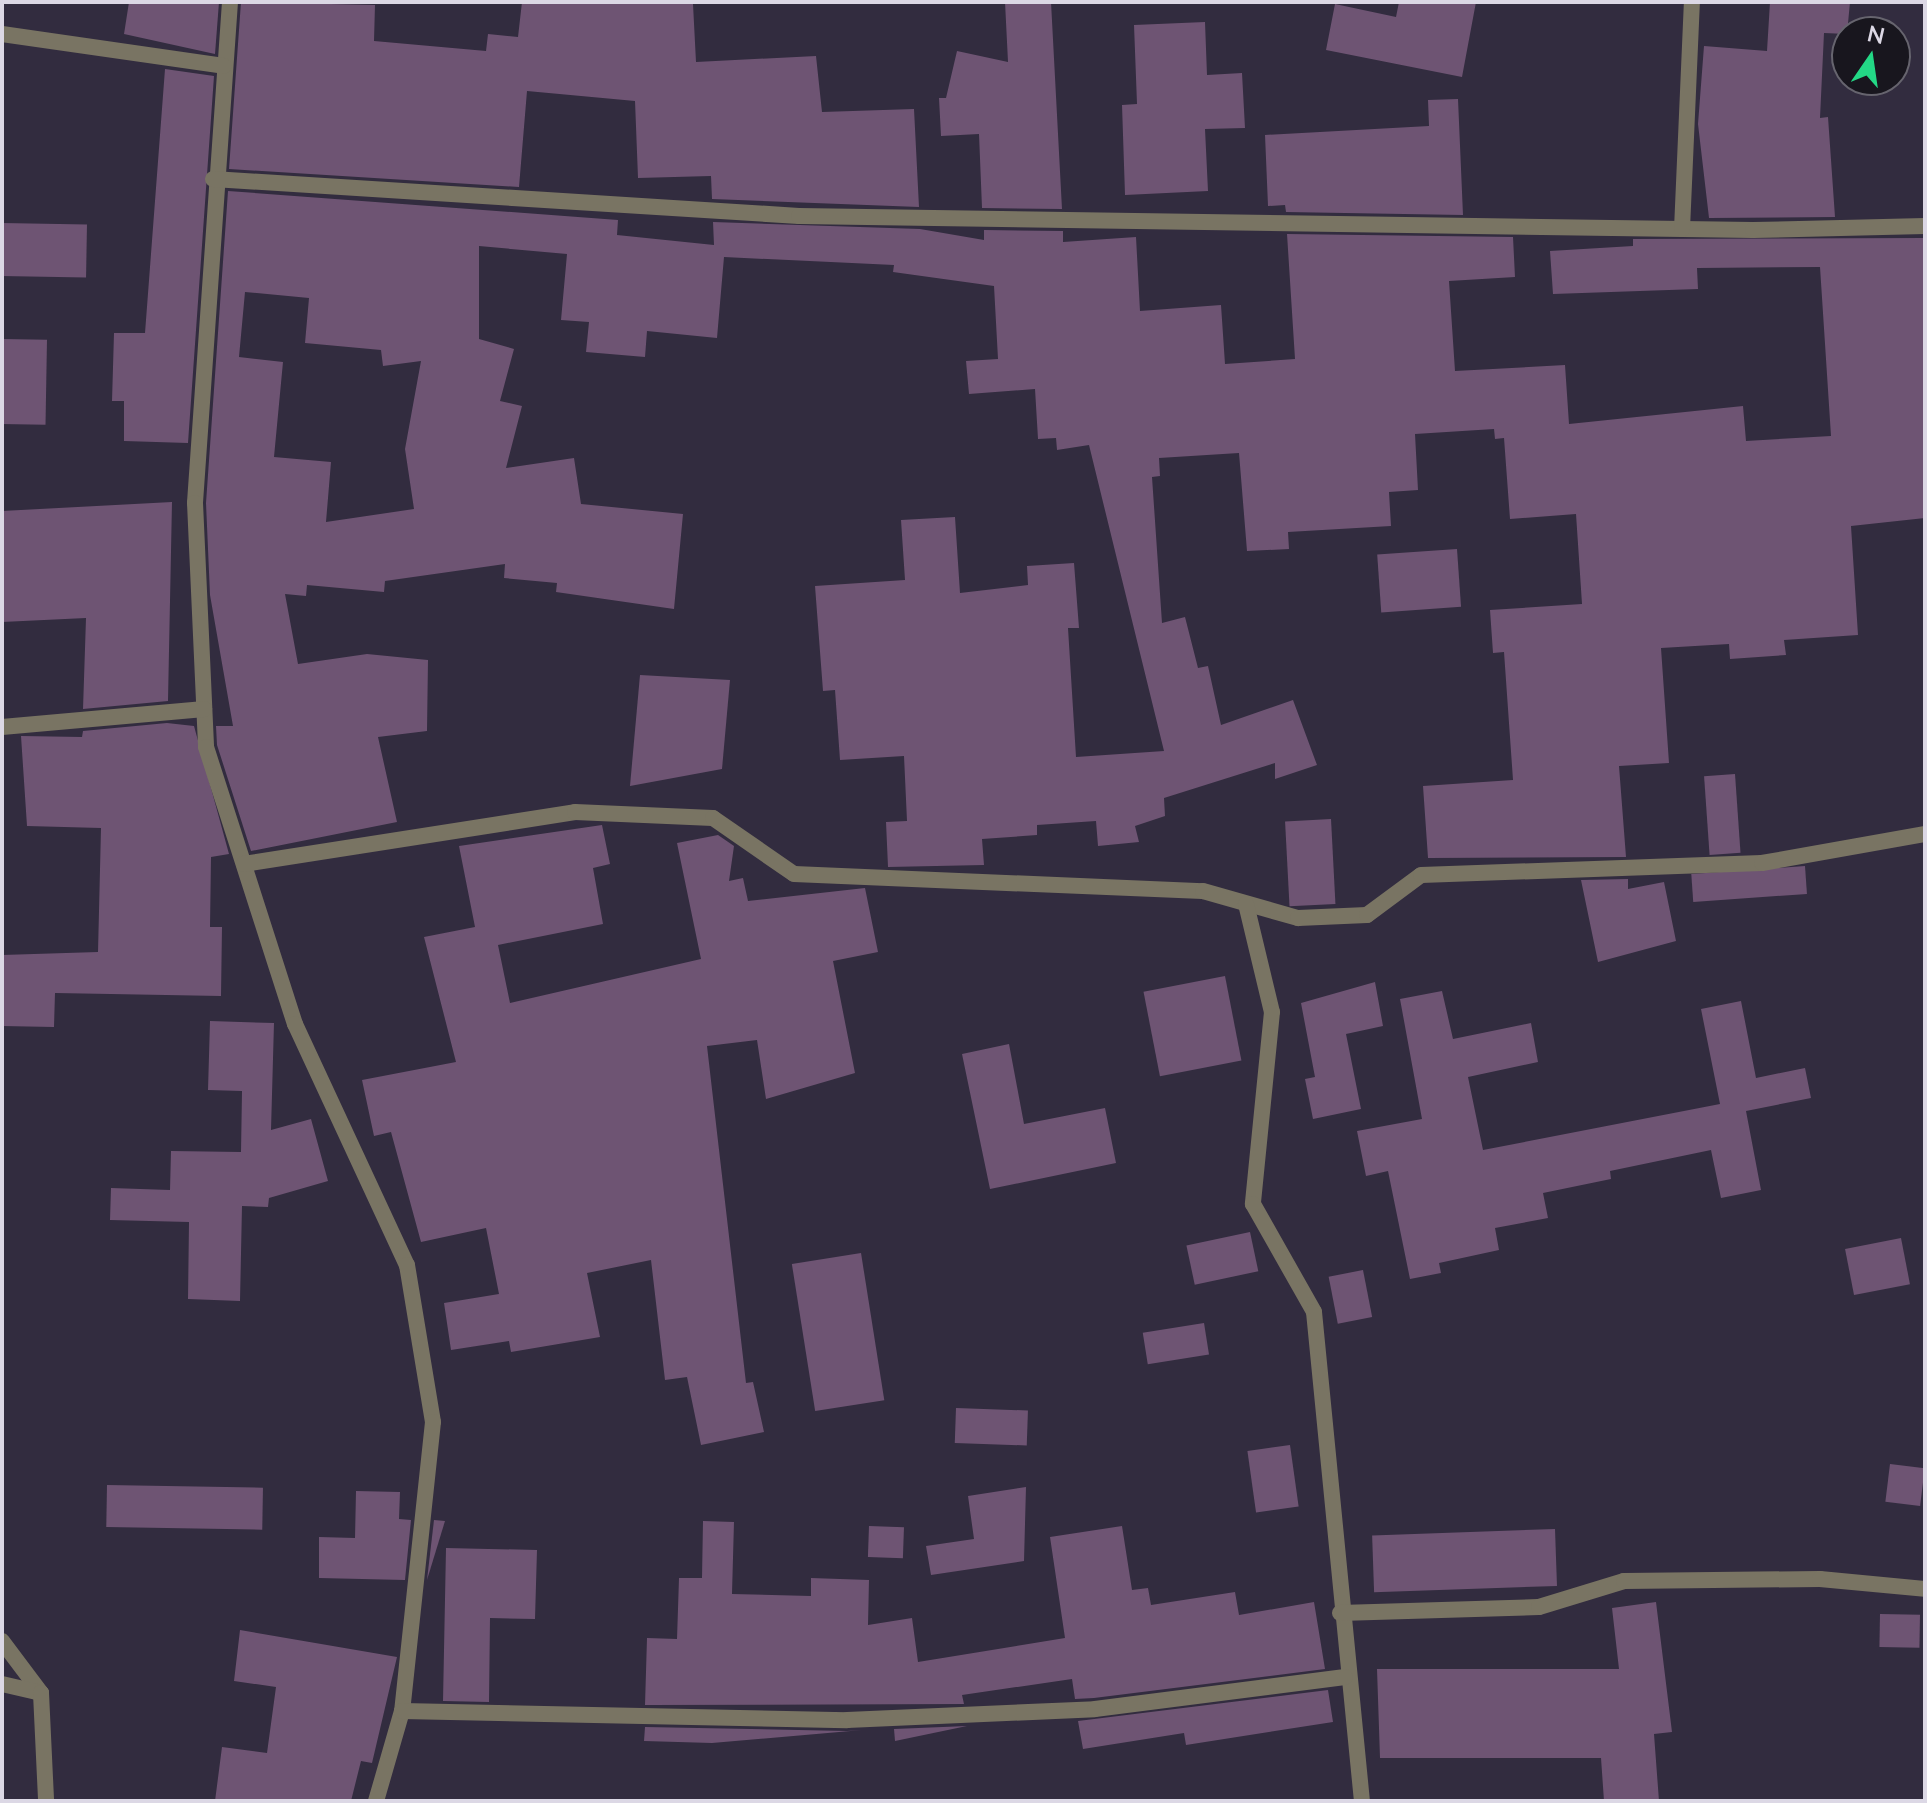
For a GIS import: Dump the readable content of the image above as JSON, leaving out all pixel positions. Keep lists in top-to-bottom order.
{
  "north": "top"
}
